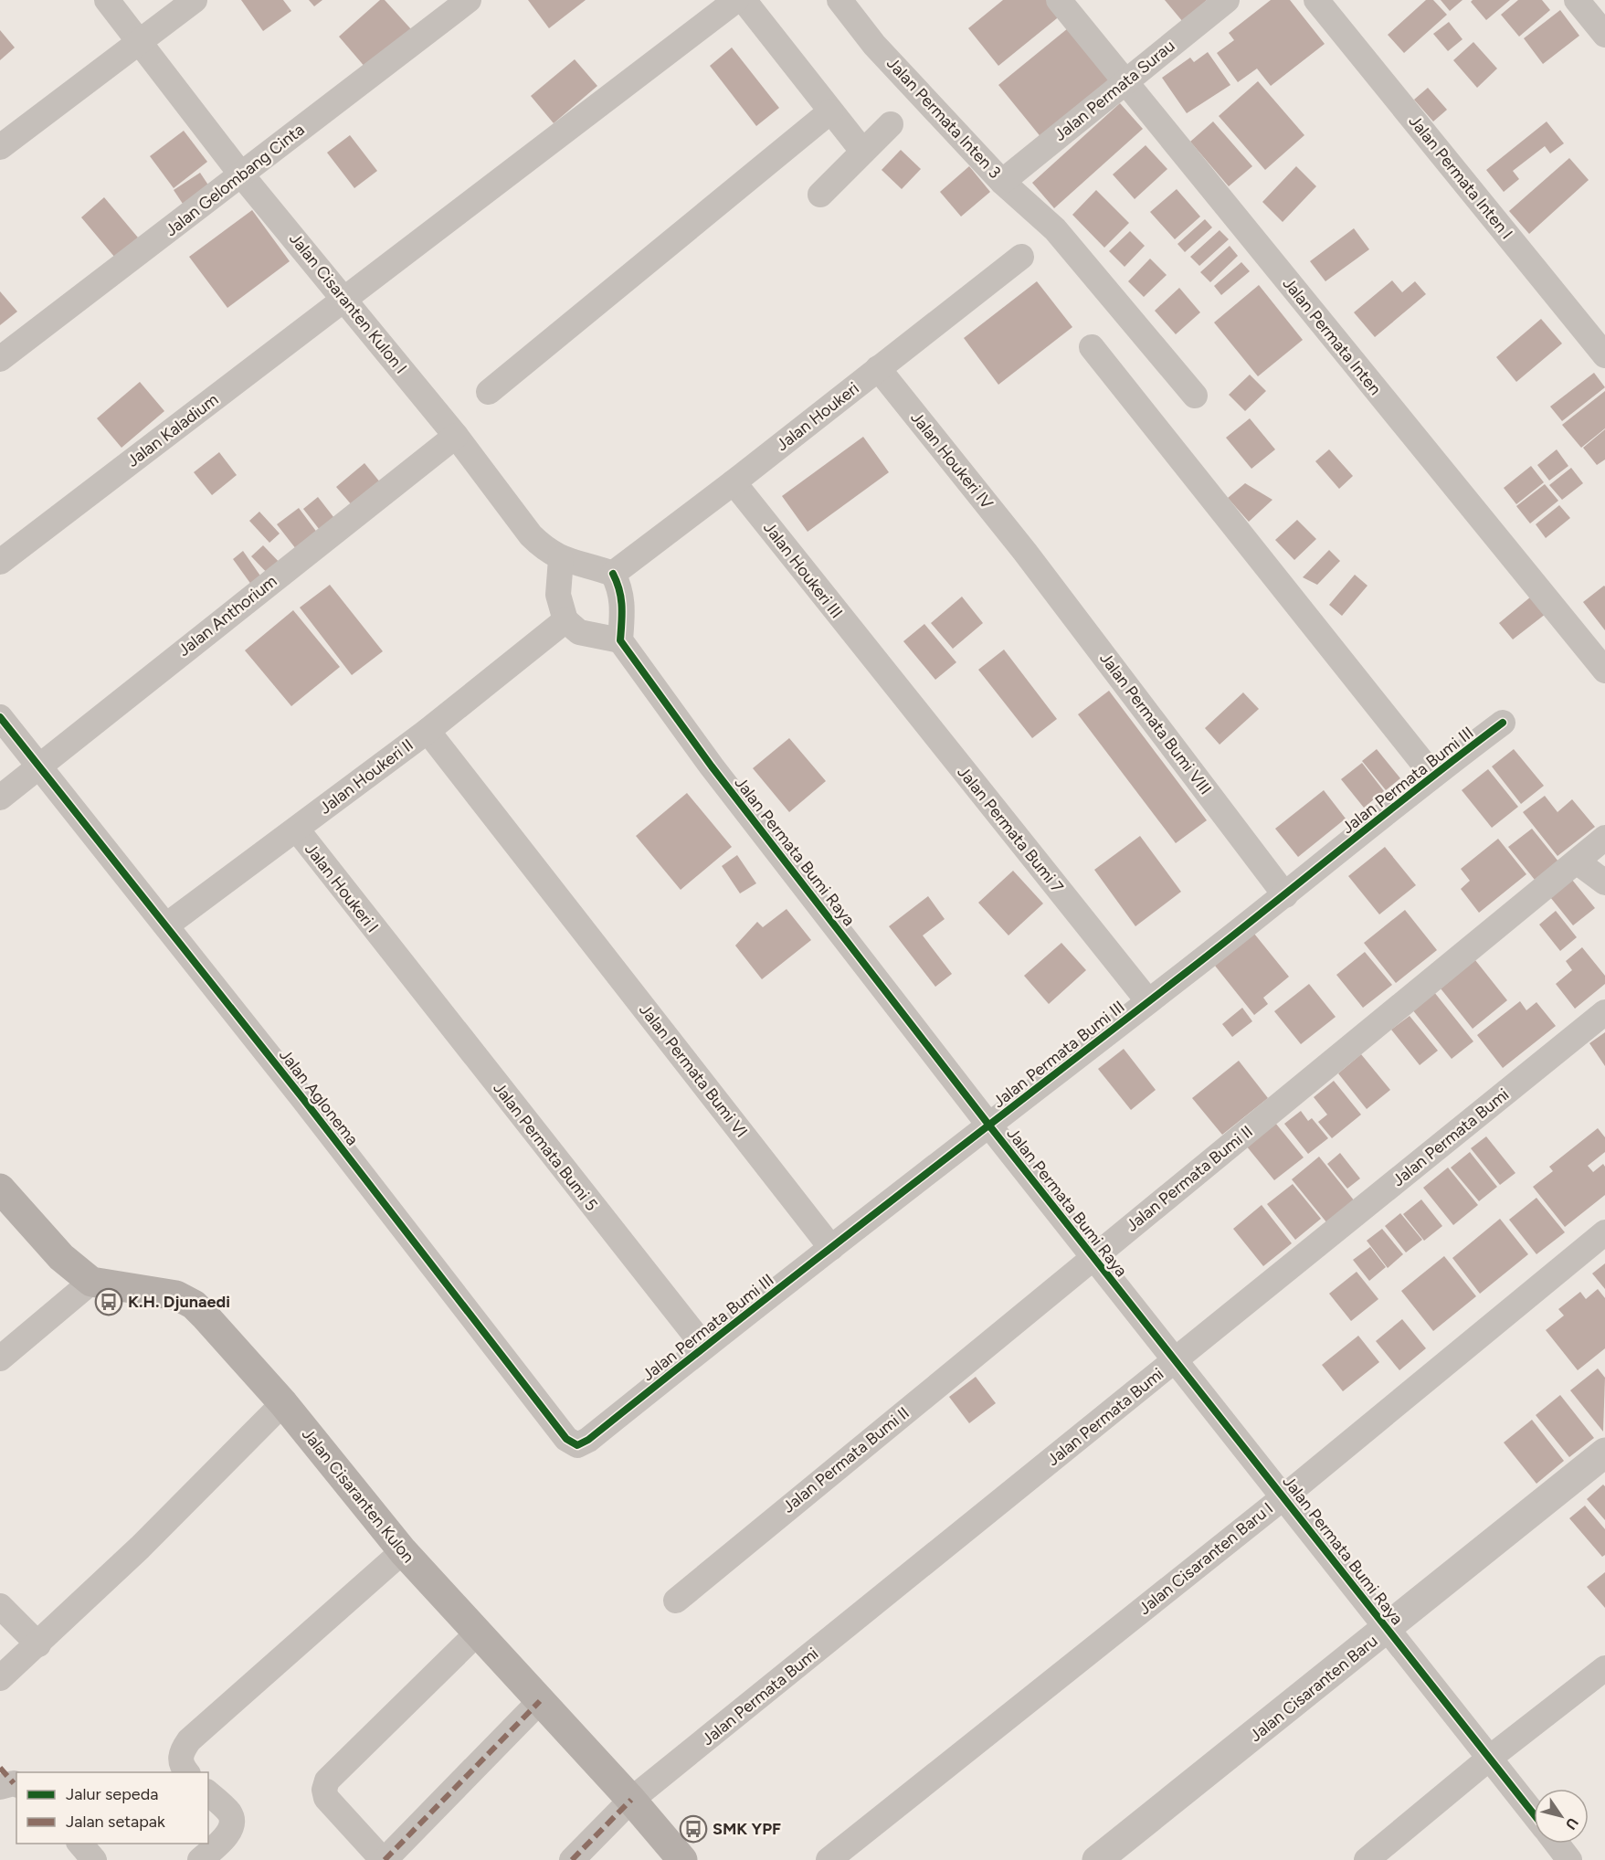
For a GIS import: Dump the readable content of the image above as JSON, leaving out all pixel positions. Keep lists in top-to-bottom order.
{
  "streets": {
    "main road": ["Jalan Cisaranten Kulon"],
    "street": [
      "Jalan Permata Surau",
      "Jalan Permata Inten 3",
      "Jalan Permata Inten I",
      "Jalan Gelombang Cinta",
      "Jalan Cisaranten Kulon I",
      "Jalan Permata Inten",
      "Jalan Houkeri",
      "Jalan Kaladium",
      "Jalan Houkeri IV",
      "Jalan Houkeri III",
      "Jalan Anthorium",
      "Jalan Permata Bumi VIII",
      "Jalan Houkeri II",
      "Jalan Permata Bumi III",
      "Jalan Permata Bumi 7",
      "Jalan Permata Bumi Raya",
      "Jalan Houkeri I",
      "Jalan Permata Bumi VI",
      "Jalan Aglonema",
      "Jalan Permata Bumi",
      "Jalan Permata Bumi 5",
      "Jalan Permata Bumi II",
      "Jalan Cisaranten Baru I",
      "Jalan Cisaranten Baru"
    ]
  },
  "crossings": [
    ["Jalan Permata Surau", "Jalan Permata Inten 3"],
    ["Jalan Permata Surau", "Jalan Permata Inten"],
    ["Jalan Gelombang Cinta", "Jalan Cisaranten Kulon I"],
    ["Jalan Cisaranten Kulon I", "Jalan Houkeri"],
    ["Jalan Cisaranten Kulon I", "Jalan Kaladium"],
    ["Jalan Cisaranten Kulon I", "Jalan Anthorium"],
    ["Jalan Houkeri", "Jalan Houkeri IV"],
    ["Jalan Houkeri", "Jalan Houkeri III"],
    ["Jalan Houkeri IV", "Jalan Permata Bumi VIII"],
    ["Jalan Houkeri III", "Jalan Permata Bumi 7"],
    ["Jalan Anthorium", "Jalan Aglonema"],
    ["Jalan Permata Bumi VIII", "Jalan Permata Bumi III"],
    ["Jalan Houkeri II", "Jalan Houkeri I"],
    ["Jalan Houkeri II", "Jalan Permata Bumi VI"],
    ["Jalan Houkeri II", "Jalan Aglonema"],
    ["Jalan Permata Bumi III", "Jalan Permata Bumi 7"],
    ["Jalan Permata Bumi III", "Jalan Permata Bumi Raya"],
    ["Jalan Permata Bumi III", "Jalan Permata Bumi VI"],
    ["Jalan Permata Bumi III", "Jalan Aglonema"],
    ["Jalan Permata Bumi III", "Jalan Permata Bumi 5"],
    ["Jalan Permata Bumi Raya", "Jalan Permata Bumi"],
    ["Jalan Permata Bumi Raya", "Jalan Permata Bumi II"],
    ["Jalan Permata Bumi Raya", "Jalan Cisaranten Baru I"],
    ["Jalan Permata Bumi Raya", "Jalan Cisaranten Baru"],
    ["Jalan Houkeri I", "Jalan Permata Bumi 5"],
    ["Jalan Permata Bumi", "Jalan Cisaranten Kulon"]
  ],
  "places": {
    "bus stop": ["K.H. Djunaedi", "SMK YPF"]
  },
  "legend": ["Jalur sepeda", "Jalan setapak"],
  "north": "bottom right"
}
